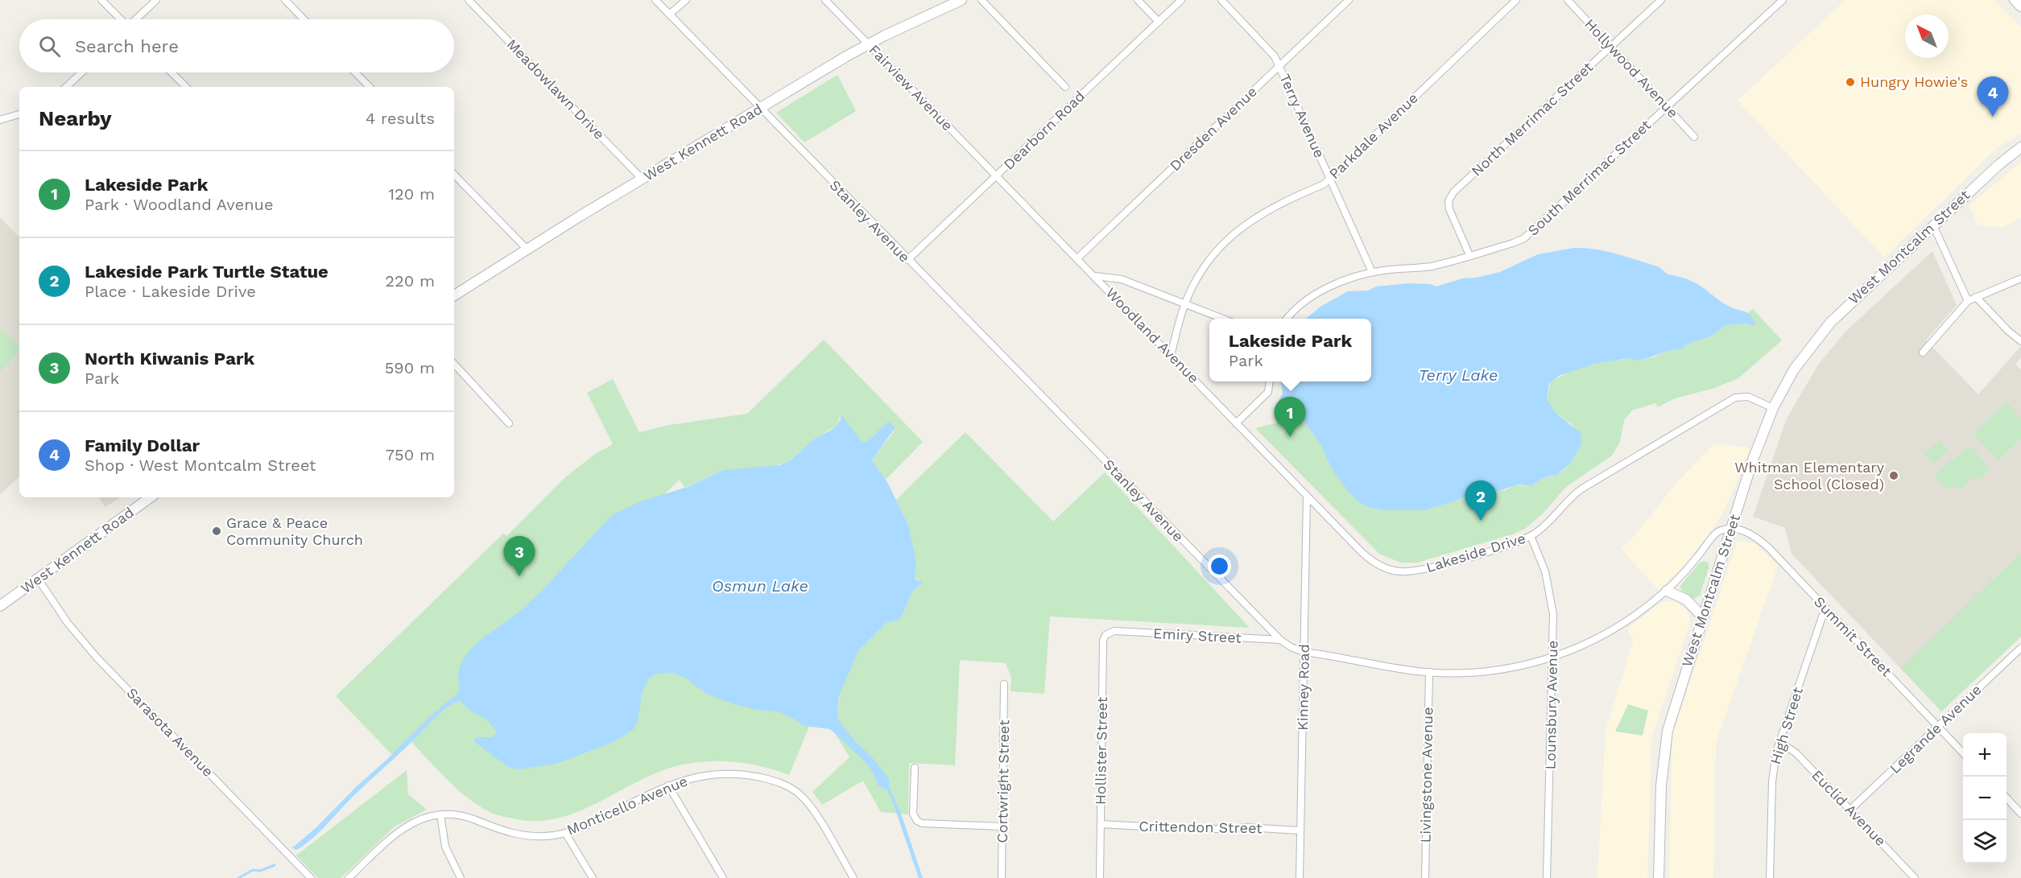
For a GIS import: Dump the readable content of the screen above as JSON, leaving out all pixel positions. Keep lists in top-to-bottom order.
{
  "streets": {
    "main road": ["West Kennett Road", "West Montcalm Street"],
    "street": [
      "Hollywood Avenue",
      "Fairview Avenue",
      "Meadowlawn Drive",
      "Terry Avenue",
      "North Merrimac Street",
      "Dresden Avenue",
      "Dearborn Road",
      "Parkdale Avenue",
      "South Merrimac Street",
      "Stanley Avenue",
      "Woodland Avenue",
      "Lakeside Drive",
      "Emiry Street",
      "Summit Street",
      "Kinney Road",
      "Lounsbury Avenue",
      "High Street",
      "Legrande Avenue",
      "Sarasota Avenue",
      "Hollister Street",
      "Livingstone Avenue",
      "Cortwright Street",
      "Monticello Avenue",
      "Euclid Avenue",
      "Crittendon Street"
    ]
  },
  "crossings": [
    ["Hollywood Avenue", "North Merrimac Street"],
    ["Hollywood Avenue", "South Merrimac Street"],
    ["Fairview Avenue", "Dearborn Road"],
    ["Fairview Avenue", "West Kennett Road"],
    ["Fairview Avenue", "Woodland Avenue"],
    ["Meadowlawn Drive", "West Kennett Road"],
    ["Terry Avenue", "Dresden Avenue"],
    ["Terry Avenue", "Parkdale Avenue"],
    ["Terry Avenue", "South Merrimac Street"],
    ["North Merrimac Street", "South Merrimac Street"],
    ["Dresden Avenue", "Woodland Avenue"],
    ["Dearborn Road", "Stanley Avenue"],
    ["Dearborn Road", "Woodland Avenue"],
    ["Parkdale Avenue", "Woodland Avenue"],
    ["West Kennett Road", "Stanley Avenue"],
    ["West Kennett Road", "Sarasota Avenue"],
    ["Stanley Avenue", "West Montcalm Street"],
    ["Stanley Avenue", "Emiry Street"],
    ["Stanley Avenue", "Summit Street"],
    ["Stanley Avenue", "Kinney Road"],
    ["Stanley Avenue", "Lounsbury Avenue"],
    ["Stanley Avenue", "Livingstone Avenue"],
    ["West Montcalm Street", "Lakeside Drive"],
    ["West Montcalm Street", "Summit Street"],
    ["Woodland Avenue", "Lakeside Drive"],
    ["Woodland Avenue", "Kinney Road"],
    ["Lakeside Drive", "Kinney Road"],
    ["Lakeside Drive", "Lounsbury Avenue"],
    ["Emiry Street", "Hollister Street"],
    ["Summit Street", "High Street"],
    ["Summit Street", "Legrande Avenue"],
    ["Kinney Road", "Crittendon Street"],
    ["High Street", "Euclid Avenue"],
    ["Legrande Avenue", "Euclid Avenue"],
    ["Hollister Street", "Crittendon Street"]
  ],
  "water": ["Terry Lake", "Osmun Lake"],
  "places": ["Hungry Howie's", "Whitman Elementary School (Closed)", "Grace & Peace Community Church"],
  "north": "top left",
  "page": {
    "search": "Search here",
    "pins": [
      "4",
      "1",
      "2",
      "3"
    ],
    "heading": ["Nearby", "4 results"],
    "list": [
      {
        "mark": "1",
        "name": "Lakeside Park",
        "note": "Park · Woodland Avenue",
        "value": "120 m"
      },
      {
        "mark": "2",
        "name": "Lakeside Park Turtle Statue",
        "note": "Place · Lakeside Drive",
        "value": "220 m"
      },
      {
        "mark": "3",
        "name": "North Kiwanis Park",
        "note": "Park",
        "value": "590 m"
      },
      {
        "mark": "4",
        "name": "Family Dollar",
        "note": "Shop · West Montcalm Street",
        "value": "750 m"
      }
    ],
    "popup": ["Lakeside Park", "Park"],
    "map_buttons": ["+", "−"]
  }
}
